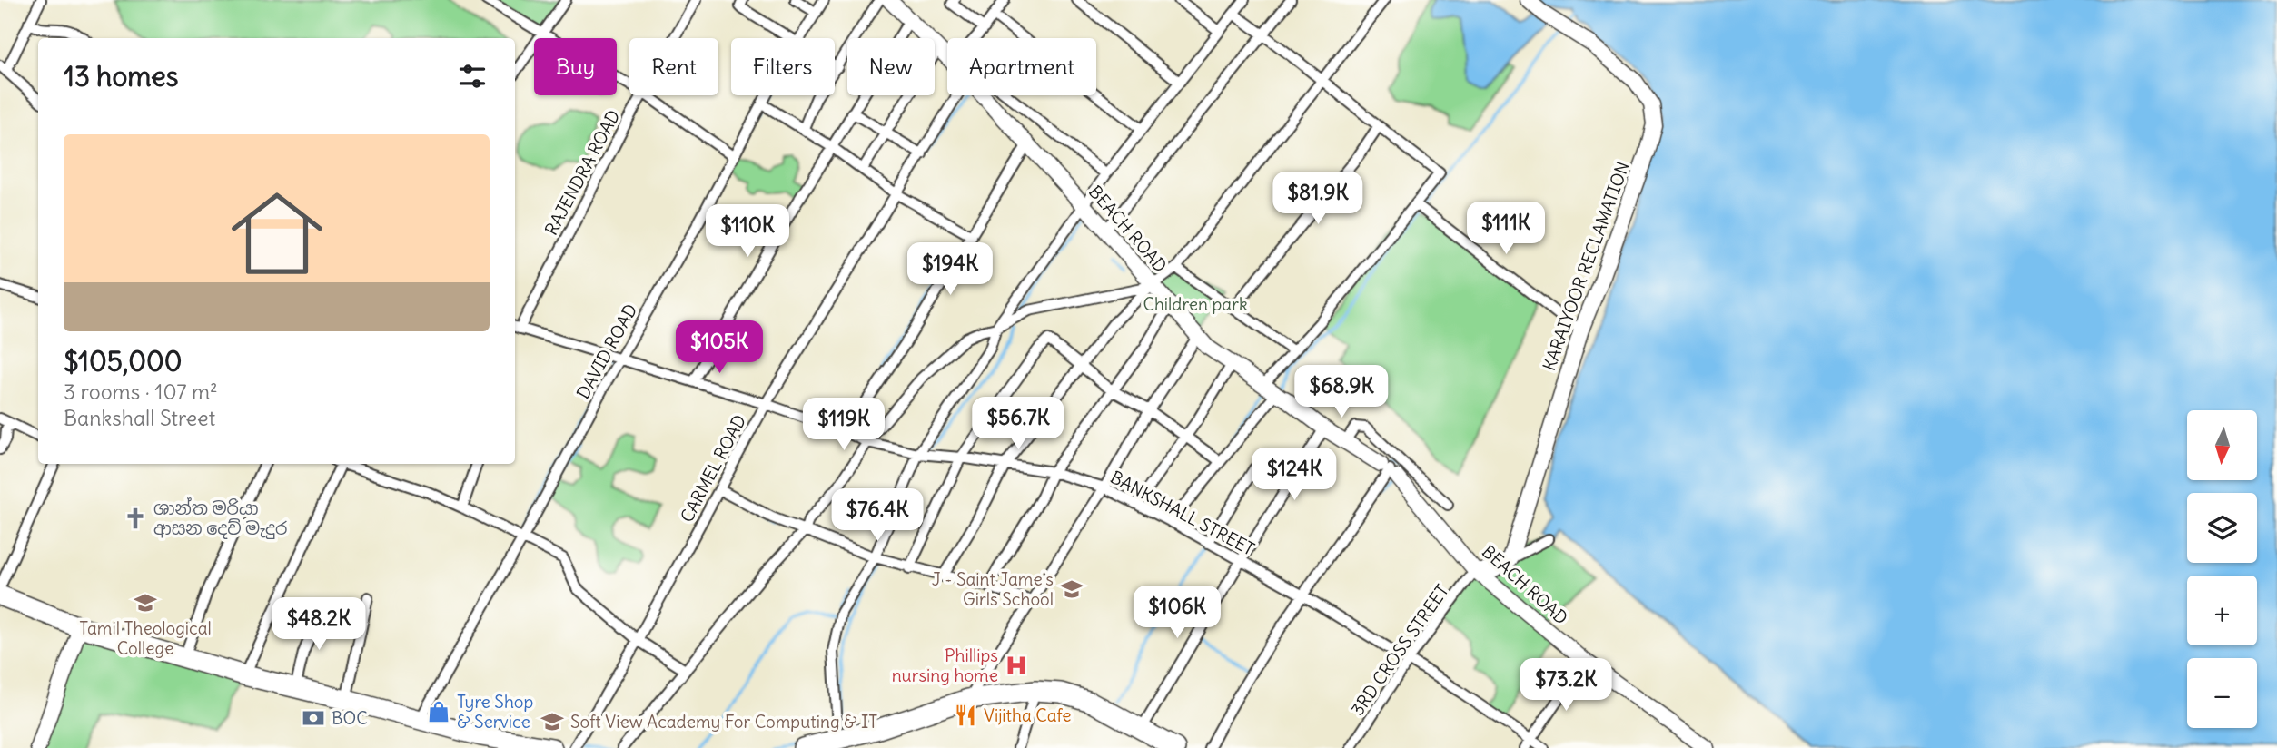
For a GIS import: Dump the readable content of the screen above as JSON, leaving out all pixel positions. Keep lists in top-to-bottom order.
{
  "streets": {
    "main road": ["BEACH ROAD", "KARAIYOOR RECLAMATION"],
    "street": [
      "RAJENDRA ROAD",
      "DAVID ROAD",
      "CARMEL ROAD",
      "BANKSHALL STREET",
      "3RD CROSS STREET"
    ]
  },
  "crossings": [
    ["BEACH ROAD", "3RD CROSS STREET"],
    ["DAVID ROAD", "BANKSHALL STREET"],
    ["CARMEL ROAD", "BANKSHALL STREET"],
    ["BANKSHALL STREET", "3RD CROSS STREET"]
  ],
  "parks": ["Children park"],
  "places": {
    "church": ["ශාන්ත මරියා ආසන දෙව් මැදුර"],
    "school or university": ["J - Saint Jame's Girls School", "Tamil Theological College", "Soft View Academy For Computing & IT"],
    "hospital": ["Phillips nursing home"],
    "shop": ["Tyre Shop & Service"],
    "restaurant": ["Vijitha Cafe"],
    "bank": ["BOC"]
  },
  "north": "bottom",
  "page": {
    "chip": [
      "Buy",
      "Rent",
      "Filters",
      "New",
      "Apartment"
    ],
    "heading": "13 homes",
    "list": [
      {
        "name": "$105,000",
        "note": "3 rooms · 107 m² · Bankshall Street"
      }
    ],
    "price": [
      "$81.9K",
      "$111K",
      "$110K",
      "$194K",
      "$105K",
      "$68.9K",
      "$56.7K",
      "$119K",
      "$124K",
      "$76.4K",
      "$106K",
      "$48.2K",
      "$73.2K"
    ],
    "map_buttons": ["+", "−"]
  }
}
